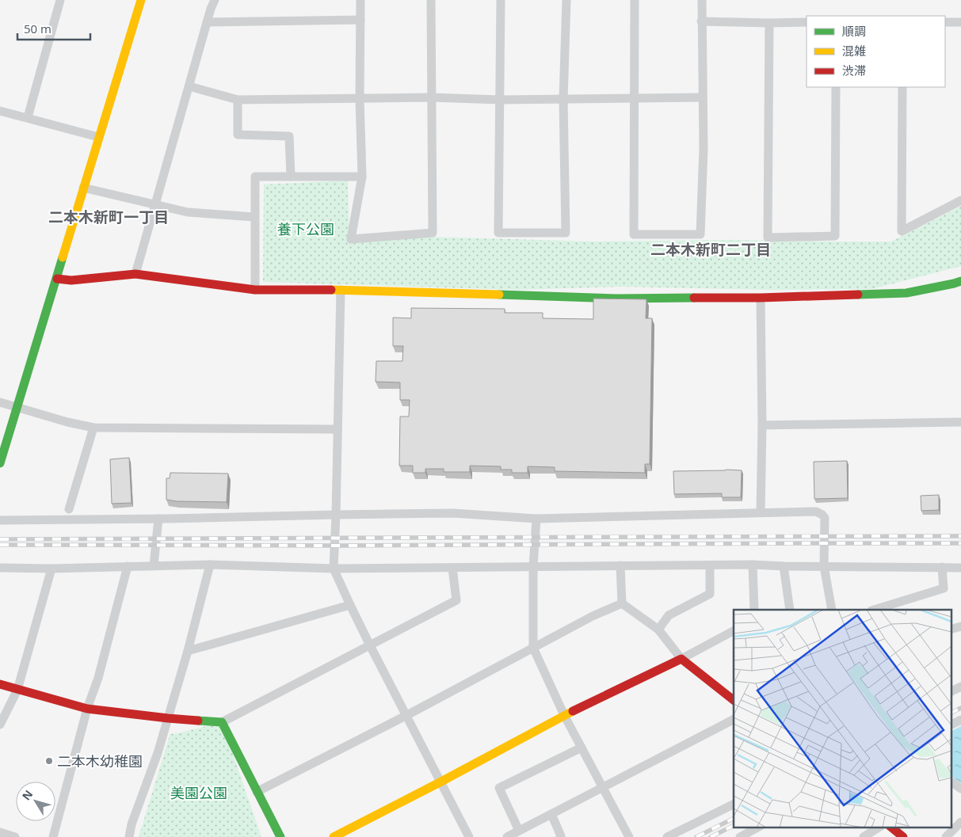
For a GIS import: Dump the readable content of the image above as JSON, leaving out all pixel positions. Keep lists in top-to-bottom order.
{
  "districts": ["二本木新町一丁目", "二本木新町二丁目"],
  "parks": ["養下公園", "美園公園"],
  "places": ["二本木幼稚園"],
  "legend": ["順調", "混雑", "渋滞"],
  "scale_bar": "50 m",
  "north": "top left"
}
